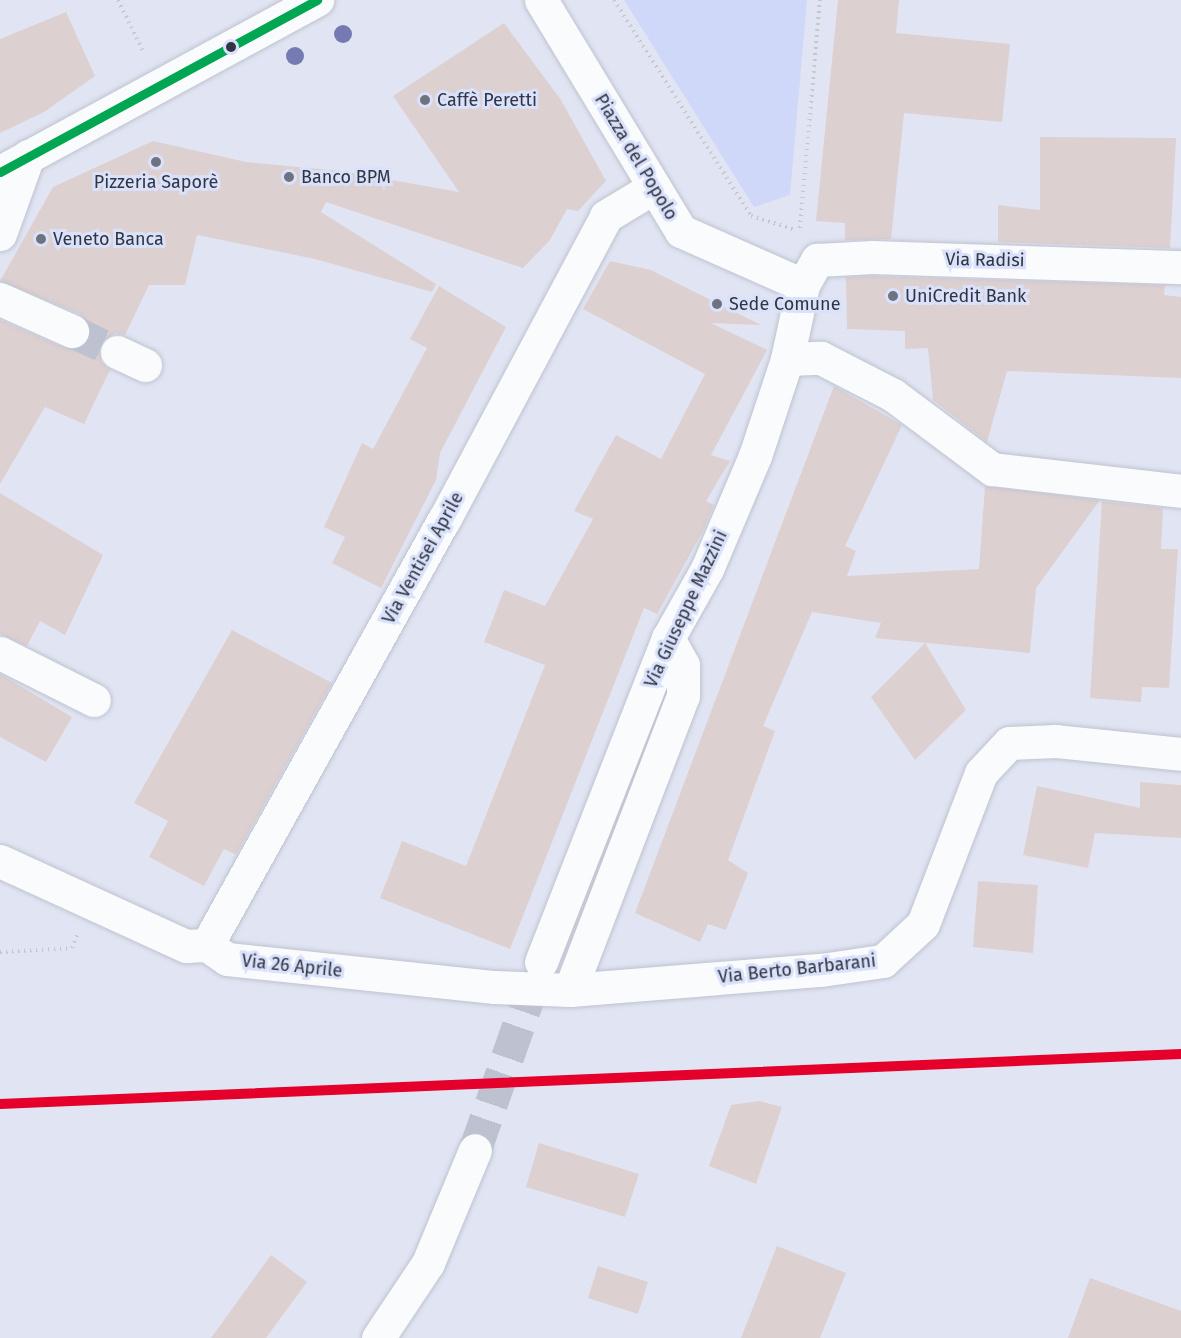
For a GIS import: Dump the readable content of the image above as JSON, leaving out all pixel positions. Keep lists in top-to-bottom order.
{
  "streets": {
    "street": [
      "Piazza del Popolo",
      "Via Radisi",
      "Via Ventisei Aprile",
      "Via Giuseppe Mazzini",
      "Via 26 Aprile",
      "Via Berto Barbarani"
    ]
  },
  "crossings": [
    ["Piazza del Popolo", "Via Radisi"],
    ["Piazza del Popolo", "Via Ventisei Aprile"],
    ["Piazza del Popolo", "Via Giuseppe Mazzini"],
    ["Via Radisi", "Via Giuseppe Mazzini"],
    ["Via Ventisei Aprile", "Via 26 Aprile"],
    ["Via 26 Aprile", "Via Berto Barbarani"]
  ],
  "places": [
    "Caffè Peretti",
    "Pizzeria Saporè",
    "Banco BPM",
    "Veneto Banca",
    "UniCredit Bank",
    "Sede Comune"
  ]
}
